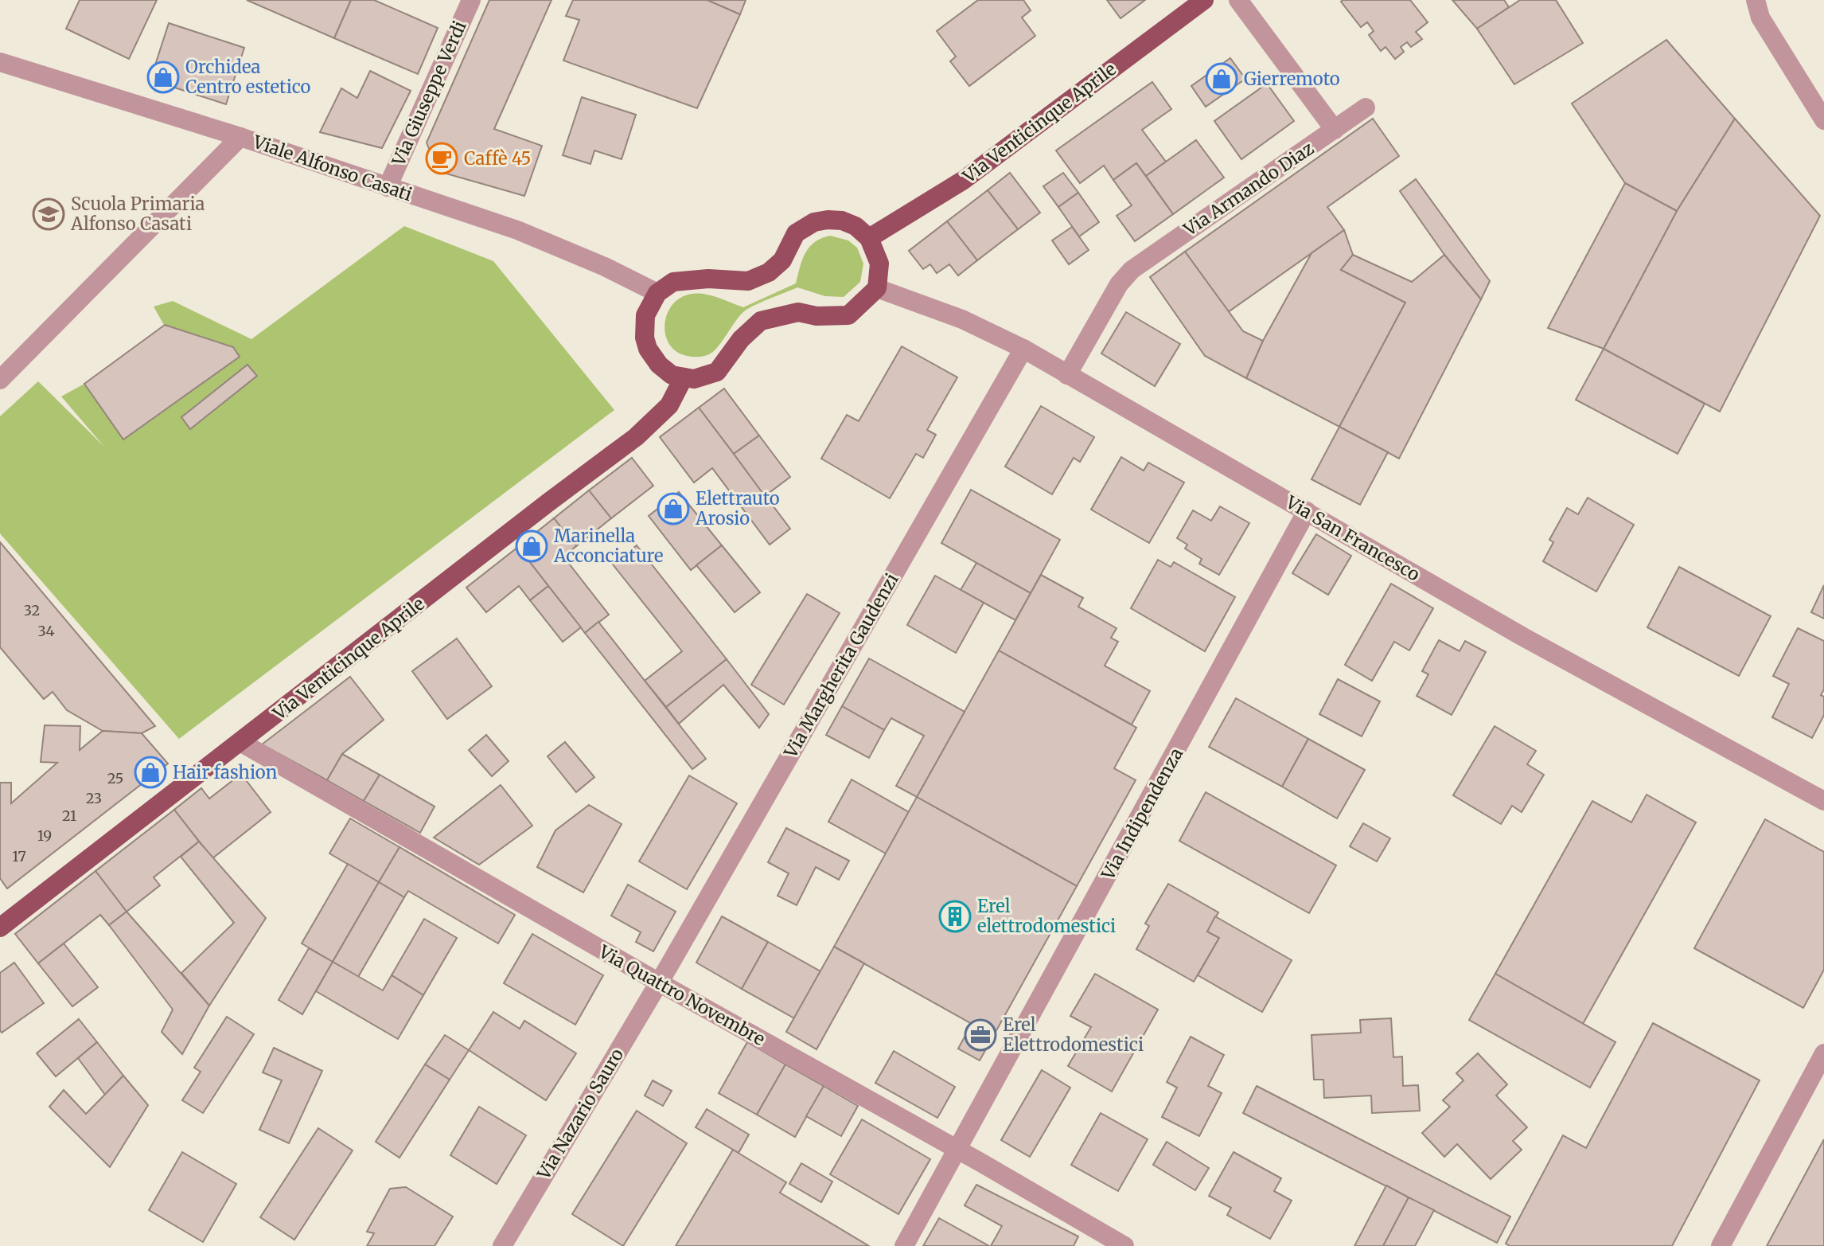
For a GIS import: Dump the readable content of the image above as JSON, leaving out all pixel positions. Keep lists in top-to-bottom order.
{
  "streets": {
    "main road": ["Via Venticinque Aprile"],
    "street": [
      "Via Giuseppe Verdi",
      "Viale Alfonso Casati",
      "Via Armando Diaz",
      "Via San Francesco",
      "Via Margherita Gaudenzi",
      "Via Indipendenza",
      "Via Quattro Novembre",
      "Via Nazario Sauro"
    ]
  },
  "crossings": [
    ["Via Giuseppe Verdi", "Viale Alfonso Casati"],
    ["Via Venticinque Aprile", "Via Quattro Novembre"],
    ["Via Armando Diaz", "Via San Francesco"],
    ["Via San Francesco", "Via Margherita Gaudenzi"],
    ["Via San Francesco", "Via Indipendenza"],
    ["Via Margherita Gaudenzi", "Via Quattro Novembre"],
    ["Via Margherita Gaudenzi", "Via Nazario Sauro"],
    ["Via Indipendenza", "Via Quattro Novembre"],
    ["Via Quattro Novembre", "Via Nazario Sauro"]
  ],
  "places": {
    "shop": [
      "Orchidea Centro estetico",
      "Gierremoto",
      "Elettrauto Arosio",
      "Marinella Acconciature",
      "Hair fashion"
    ],
    "cafe": ["Caffè 45"],
    "school or university": ["Scuola Primaria Alfonso Casati"],
    "building": ["Erel elettrodomestici"],
    "office": ["Erel Elettrodomestici"]
  },
  "house_numbers": [
    "32",
    "34",
    "25",
    "23",
    "21",
    "19",
    "17"
  ]
}
